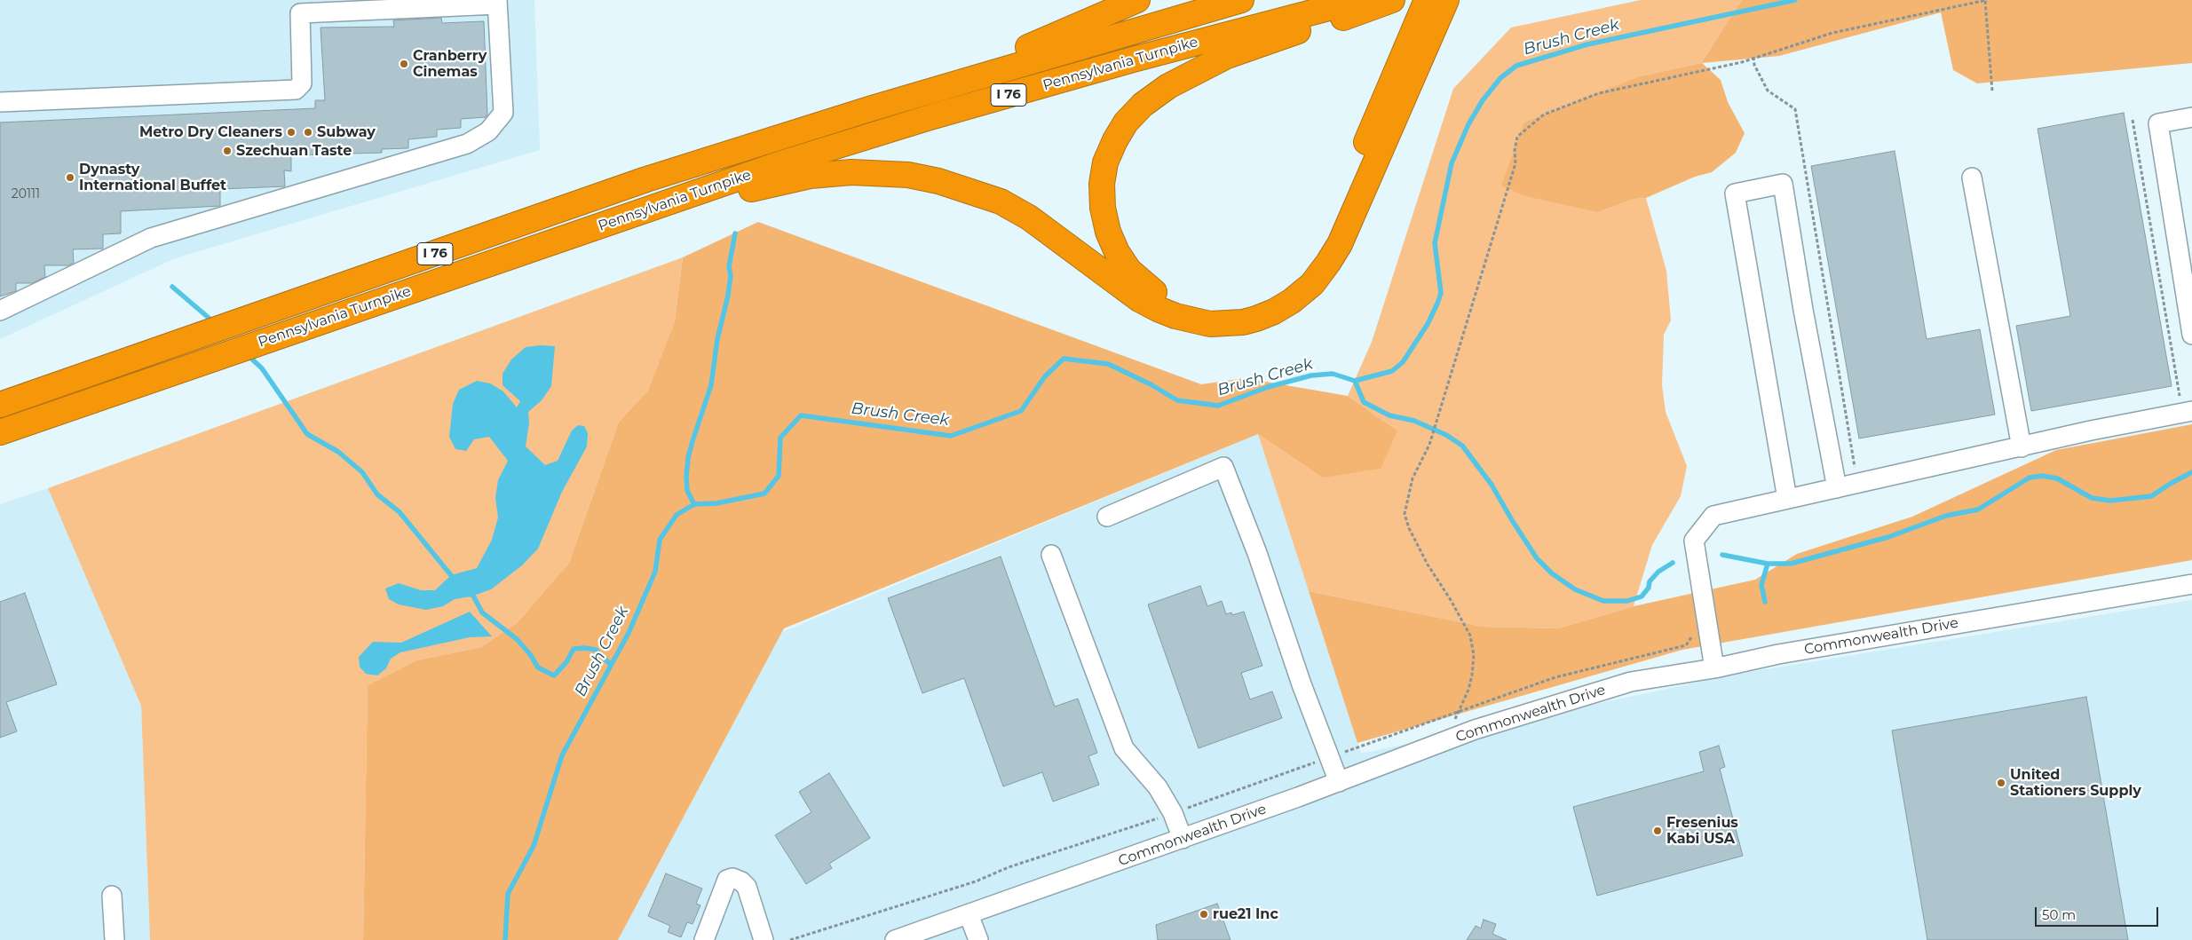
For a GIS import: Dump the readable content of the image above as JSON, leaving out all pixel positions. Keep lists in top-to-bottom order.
{
  "streets": {
    "highway": ["Pennsylvania Turnpike", "I 76"],
    "street": ["Commonwealth Drive"]
  },
  "water": ["Brush Creek"],
  "places": [
    "Cranberry Cinemas",
    "Metro Dry Cleaners",
    "Subway",
    "Szechuan Taste",
    "Dynasty International Buffet",
    "United Stationers Supply",
    "Fresenius Kabi USA",
    "rue21 Inc"
  ],
  "house_numbers": ["20111"],
  "scale_bar": "50 m"
}
